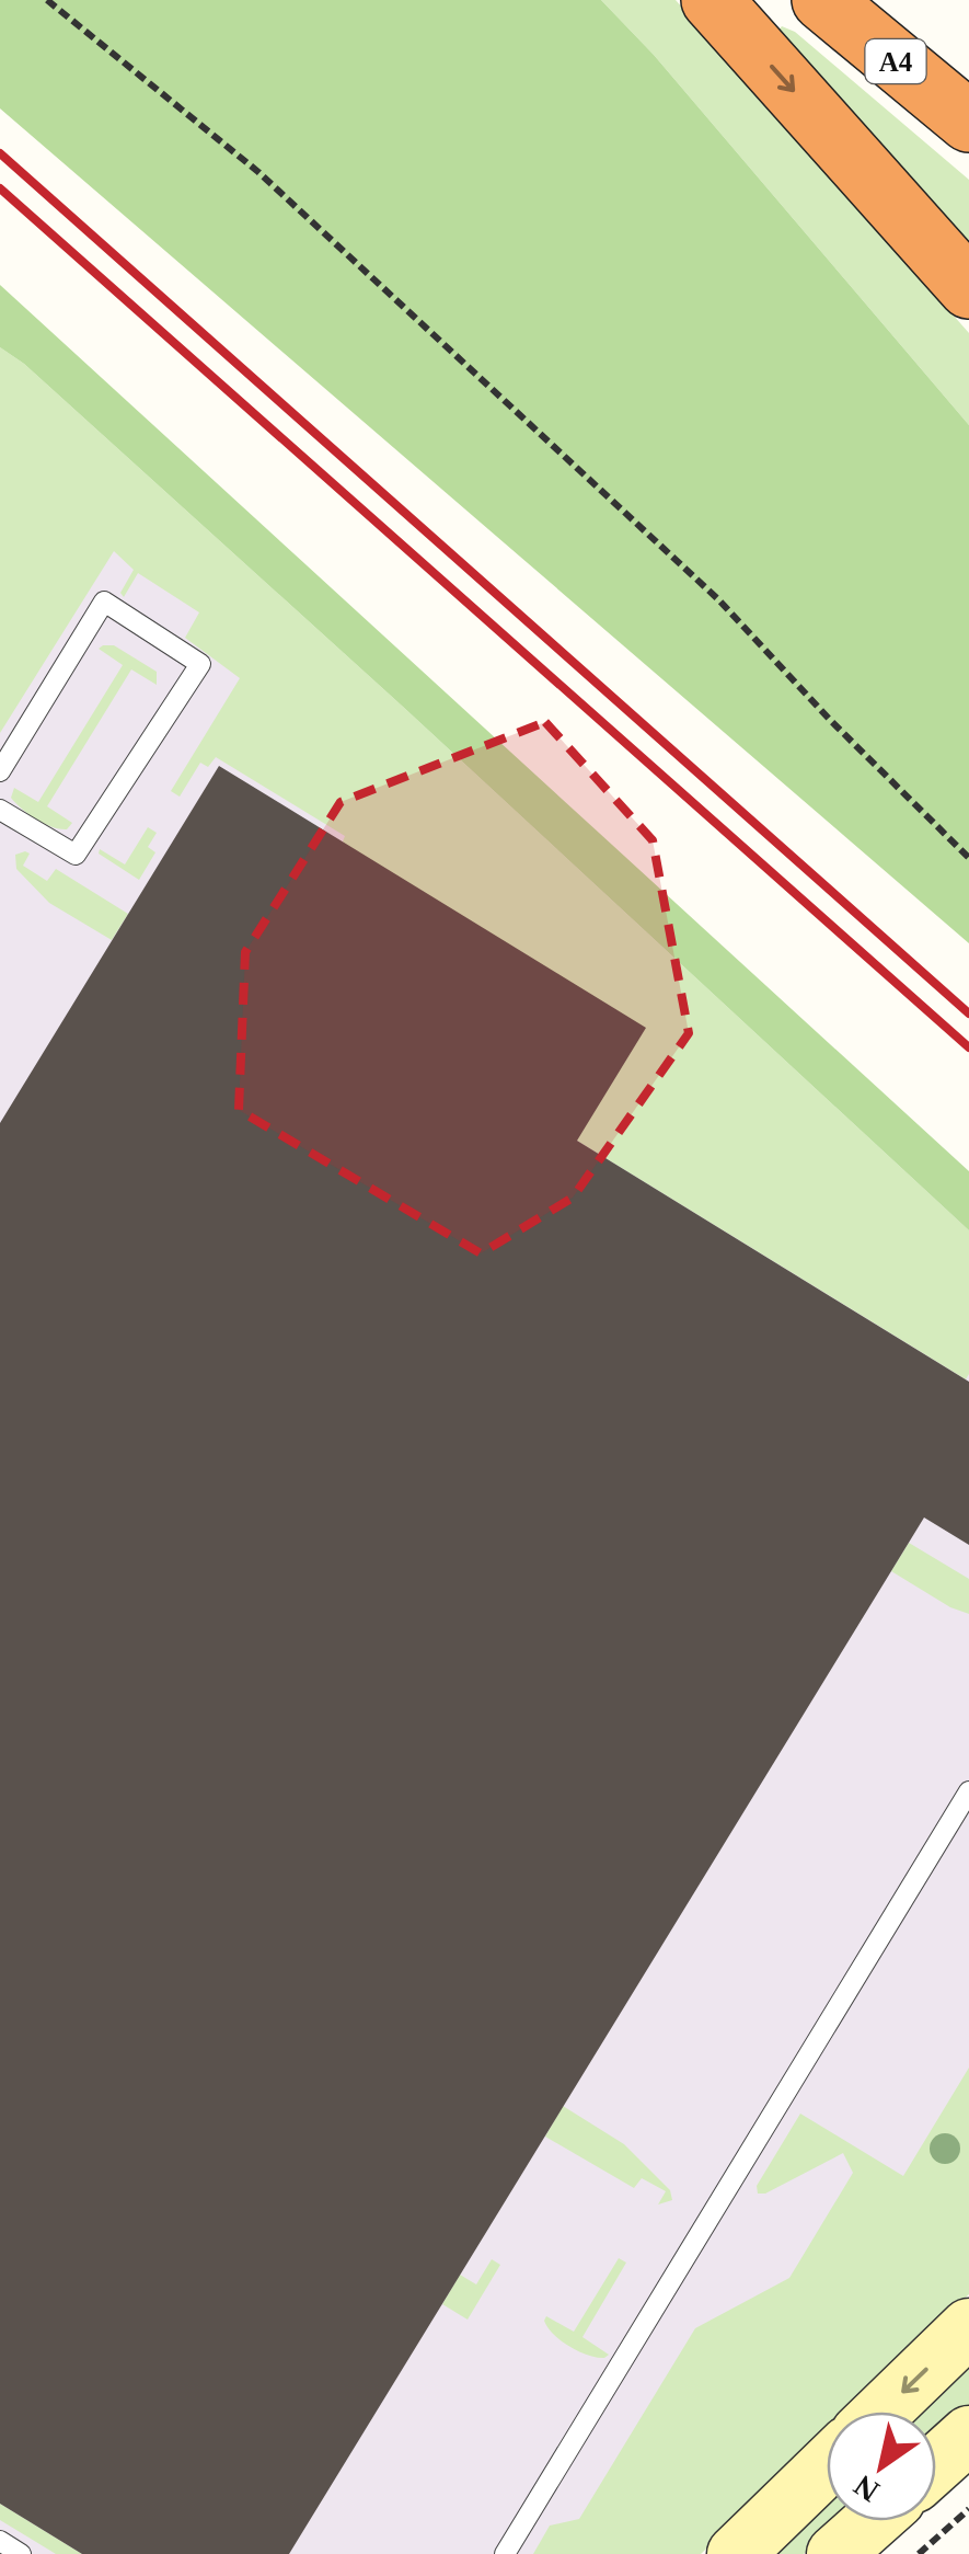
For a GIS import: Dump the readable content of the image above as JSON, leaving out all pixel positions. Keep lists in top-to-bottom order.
{
  "streets": {
    "highway": ["A4"]
  },
  "north": "bottom left"
}
